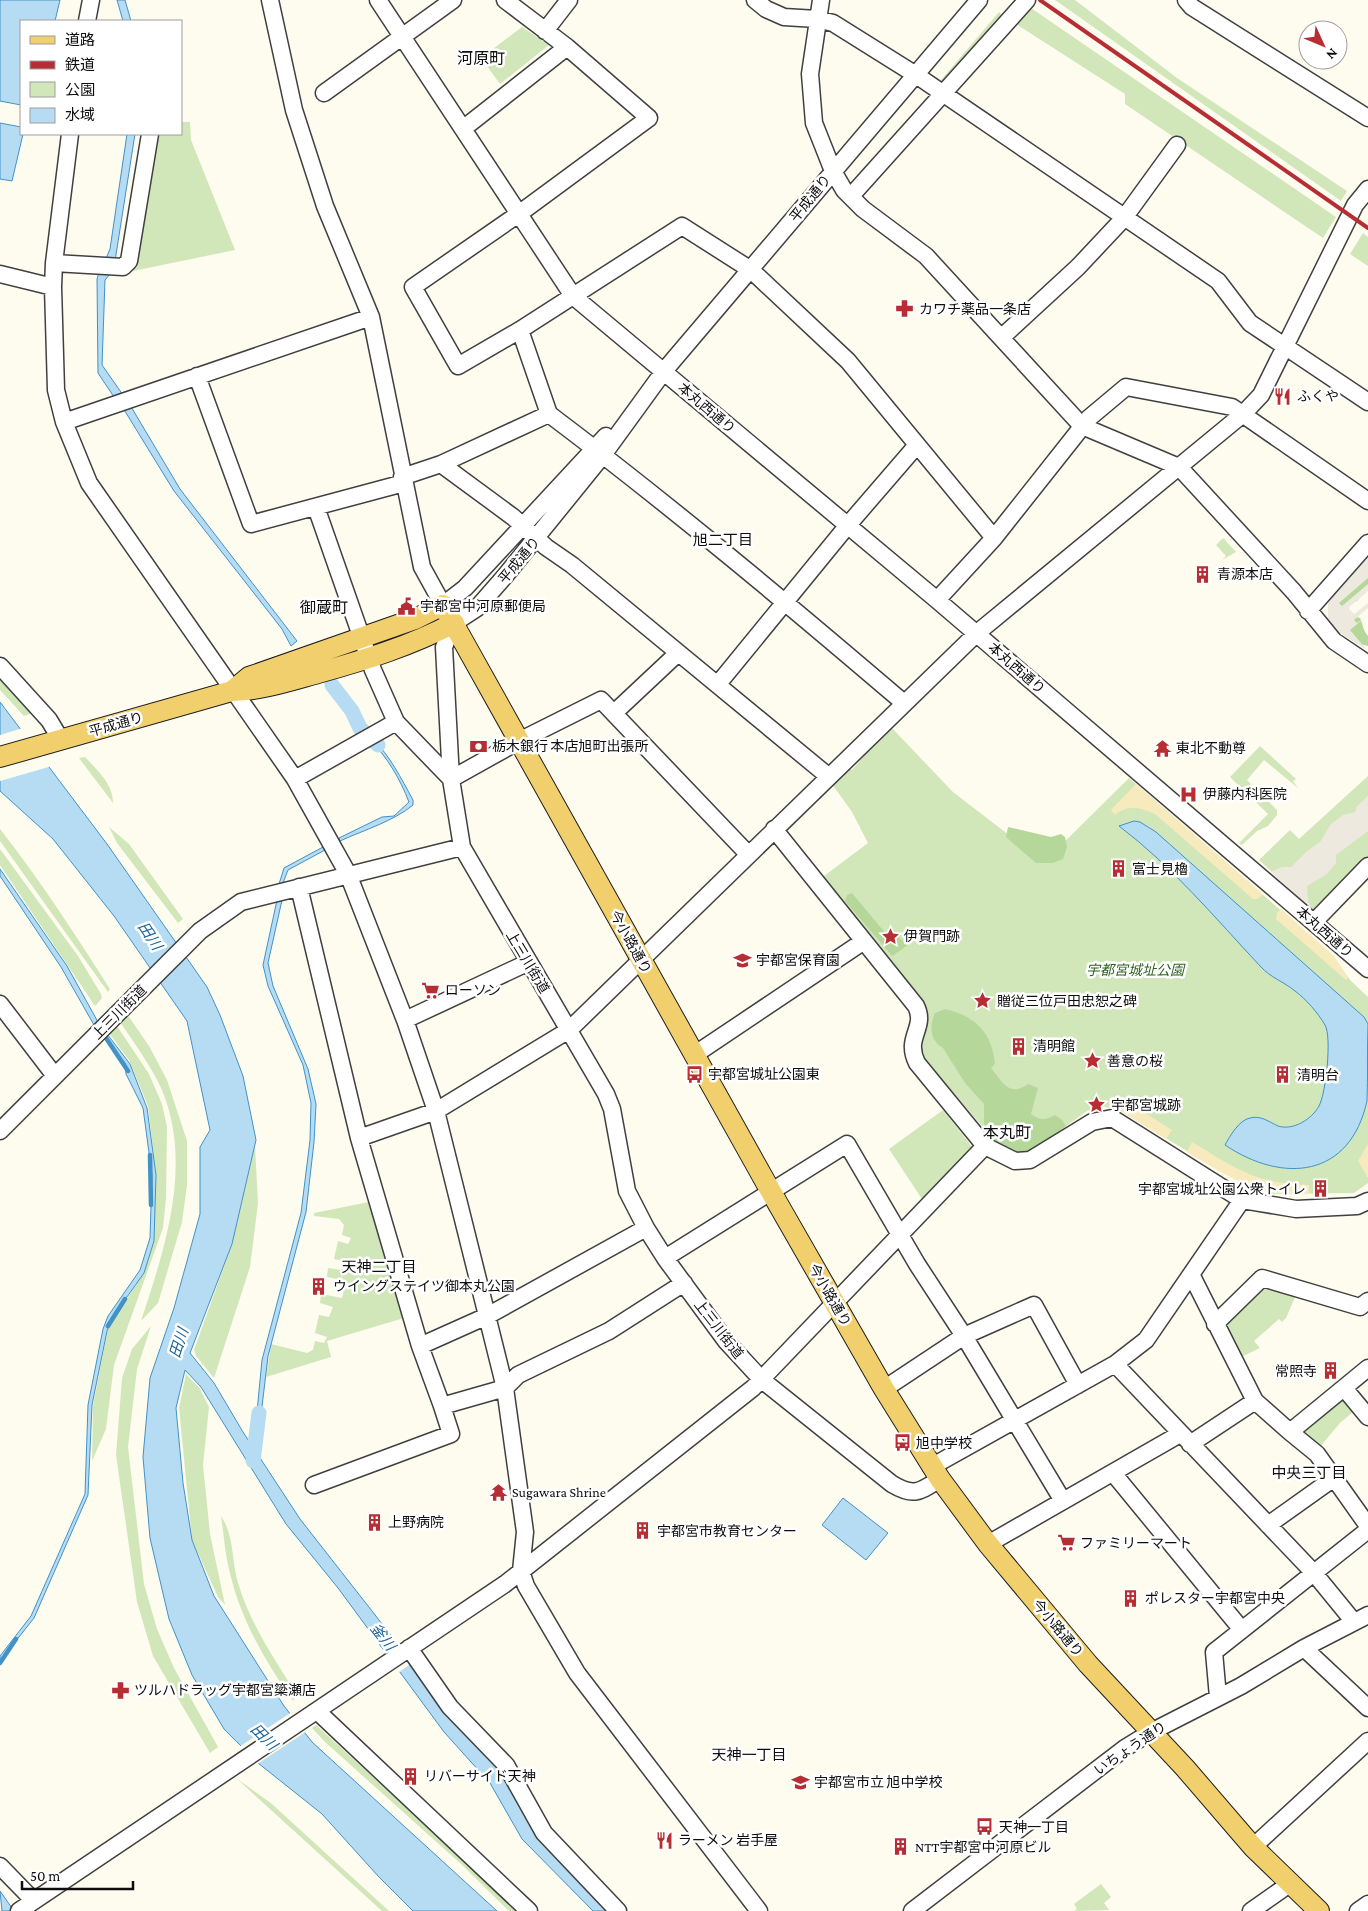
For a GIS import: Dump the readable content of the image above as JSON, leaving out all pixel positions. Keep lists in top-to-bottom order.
{
  "streets": {
    "main road": ["平成通り", "今小路通り"],
    "street": ["本丸西通り", "上三川街道", "いちょう通り"]
  },
  "crossings": [
    ["平成通り", "本丸西通り"],
    ["平成通り", "今小路通り"],
    ["今小路通り", "上三川街道"],
    ["今小路通り", "いちょう通り"]
  ],
  "districts": [
    "河原町",
    "旭二丁目",
    "御蔵町",
    "本丸町",
    "天神二丁目",
    "中央三丁目",
    "天神一丁目"
  ],
  "water": ["田川", "釜川"],
  "parks": ["宇都宮城址公園"],
  "places": {
    "pharmacy": ["カワチ薬品一条店", "ツルハドラッグ宇都宮簗瀬店"],
    "restaurant": ["ふくや", "ラーメン 岩手屋"],
    "building": [
      "青源本店",
      "富士見櫓",
      "清明館",
      "清明台",
      "宇都宮城址公園公衆トイレ",
      "ウイングステイツ御本丸公園",
      "常照寺",
      "上野病院",
      "宇都宮市教育センター",
      "ポレスター宇都宮中央",
      "リバーサイド天神",
      "NTT宇都宮中河原ビル"
    ],
    "public building": ["宇都宮中河原郵便局"],
    "bank": ["栃木銀行 本店旭町出張所"],
    "temple": ["東北不動尊", "Sugawara Shrine"],
    "hospital": ["伊藤内科医院"],
    "place": [
      "伊賀門跡",
      "贈従三位戸田忠恕之碑",
      "善意の桜",
      "宇都宮城跡"
    ],
    "school or university": ["宇都宮保育園", "宇都宮市立 旭中学校"],
    "supermarket": ["ローソン", "ファミリーマート"],
    "bus stop": ["宇都宮城址公園東", "旭中学校", "天神一丁目"]
  },
  "legend": [
    "道路",
    "鉄道",
    "公園",
    "水域"
  ],
  "scale_bar": "50 m",
  "north": "bottom right"
}
